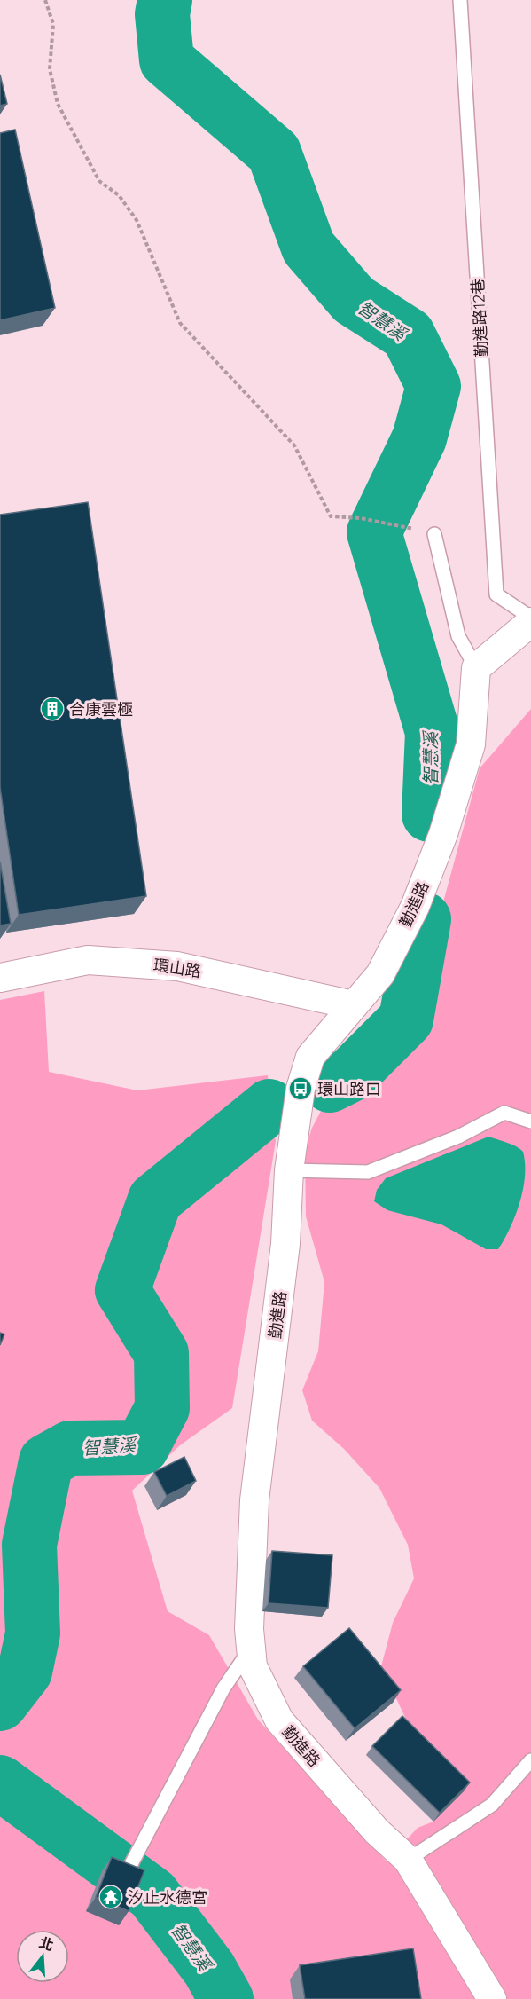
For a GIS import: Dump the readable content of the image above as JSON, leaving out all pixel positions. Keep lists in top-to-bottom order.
{
  "streets": {
    "street": ["勤進路", "環山路"],
    "lane": ["勤進路12巷"]
  },
  "crossings": [
    ["勤進路", "環山路"]
  ],
  "water": ["智慧溪"],
  "places": {
    "building": ["合康雲極"],
    "bus stop": ["環山路口"],
    "temple": ["汐止水德宮"]
  },
  "north": "top"
}
